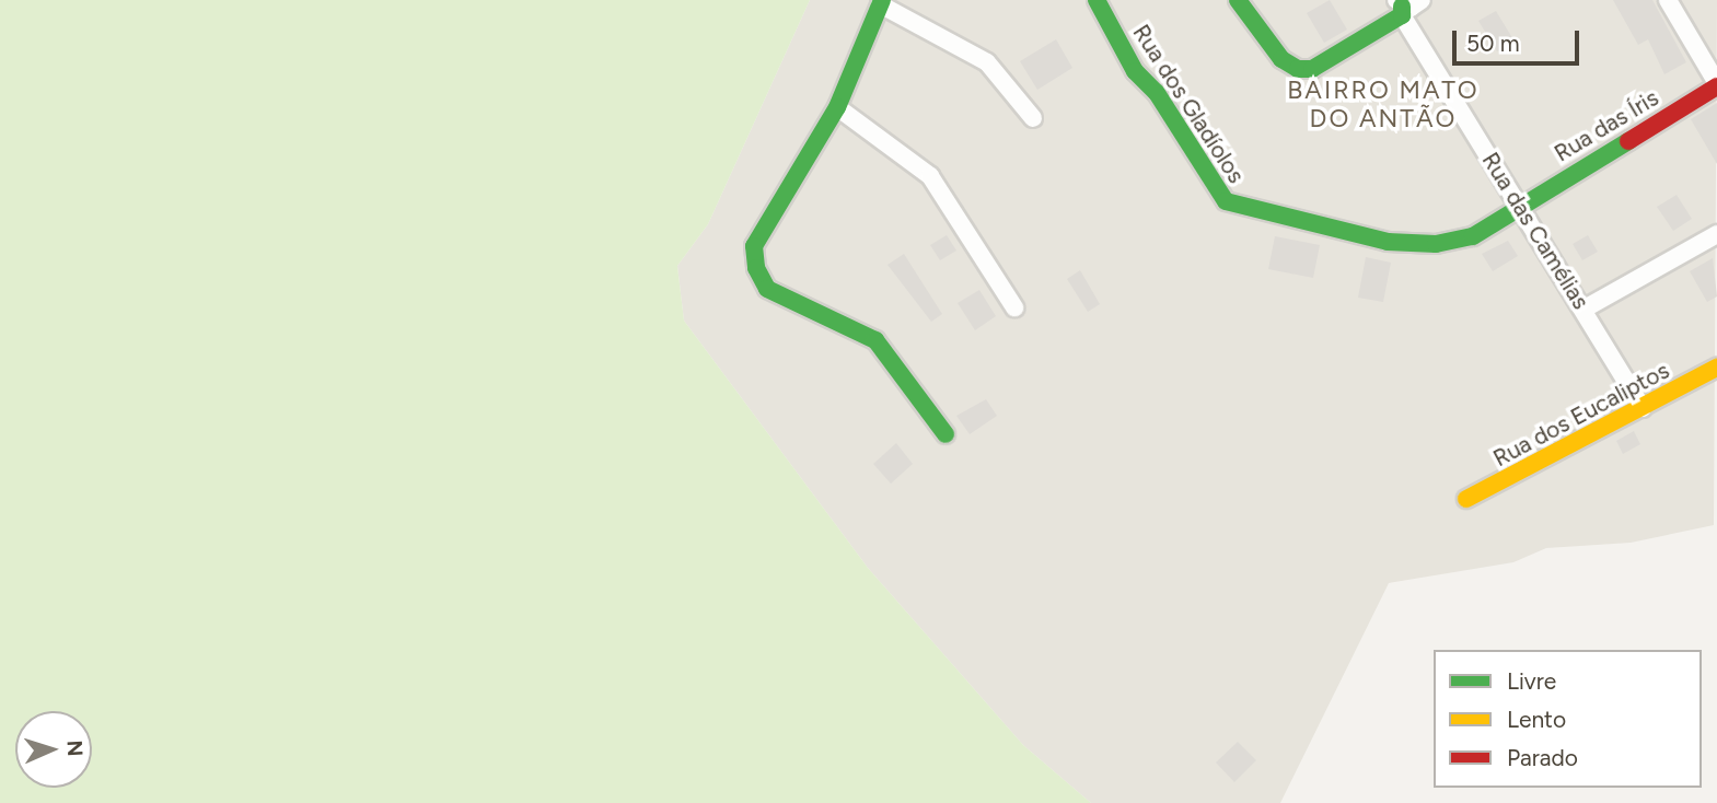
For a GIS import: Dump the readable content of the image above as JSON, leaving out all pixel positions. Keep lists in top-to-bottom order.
{
  "streets": {
    "street": [
      "Rua dos Gladíolos",
      "Rua das Íris",
      "Rua das Camélias",
      "Rua dos Eucaliptos"
    ]
  },
  "crossings": [
    ["Rua dos Gladíolos", "Rua das Íris"],
    ["Rua dos Gladíolos", "Rua das Camélias"],
    ["Rua das Íris", "Rua das Camélias"],
    ["Rua das Camélias", "Rua dos Eucaliptos"]
  ],
  "districts": ["BAIRRO MATO DO ANTÃO"],
  "legend": ["Livre", "Lento", "Parado"],
  "scale_bar": "50 m",
  "north": "right"
}
